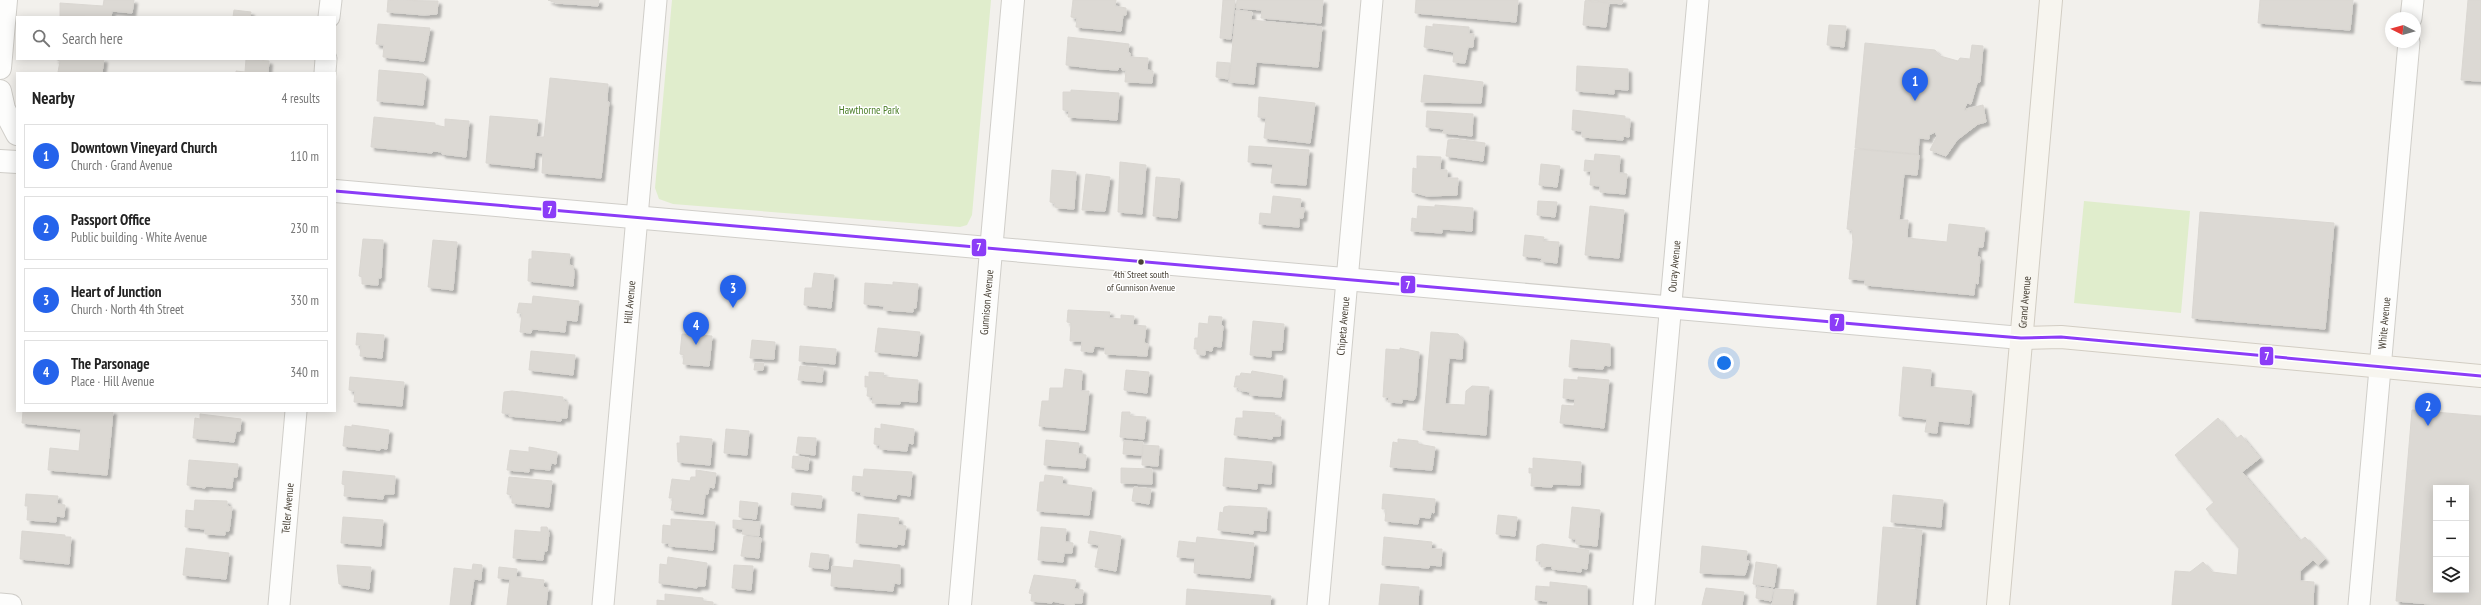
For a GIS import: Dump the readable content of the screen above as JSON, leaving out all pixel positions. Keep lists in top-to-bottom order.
{
  "streets": {
    "main road": ["Grand Avenue"],
    "street": [
      "Ouray Avenue",
      "Hill Avenue",
      "Gunnison Avenue",
      "White Avenue",
      "Chipeta Avenue",
      "Teller Avenue"
    ]
  },
  "parks": ["Hawthorne Park"],
  "places": ["4th Street south of Gunnison Avenue"],
  "lines": ["transit line 7"],
  "north": "left",
  "page": {
    "search": "Search here",
    "pins": [
      "1",
      "3",
      "4",
      "2"
    ],
    "heading": ["Nearby", "4 results"],
    "list": [
      {
        "mark": "1",
        "name": "Downtown Vineyard Church",
        "note": "Church · Grand Avenue",
        "value": "110 m"
      },
      {
        "mark": "2",
        "name": "Passport Office",
        "note": "Public building · White Avenue",
        "value": "230 m"
      },
      {
        "mark": "3",
        "name": "Heart of Junction",
        "note": "Church · North 4th Street",
        "value": "330 m"
      },
      {
        "mark": "4",
        "name": "The Parsonage",
        "note": "Place · Hill Avenue",
        "value": "340 m"
      }
    ],
    "map_buttons": ["+", "−"]
  }
}
